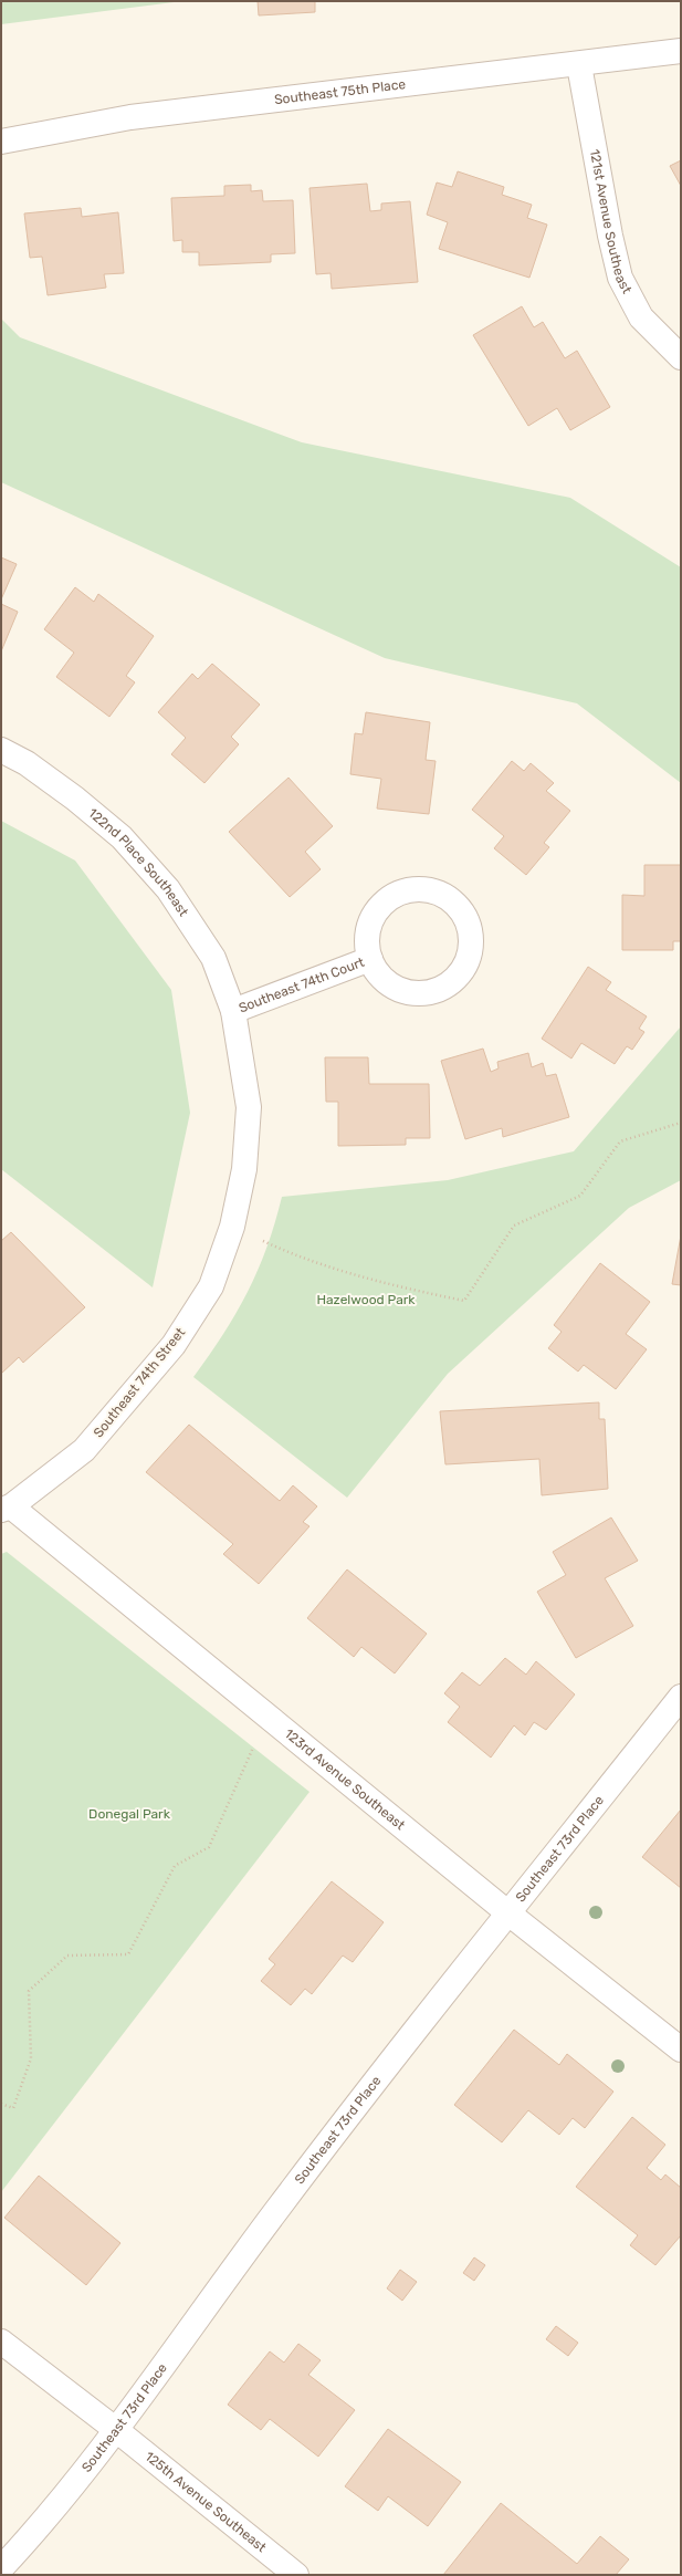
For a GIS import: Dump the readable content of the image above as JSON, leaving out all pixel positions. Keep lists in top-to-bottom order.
{
  "streets": {
    "street": [
      "Southeast 75th Place",
      "121st Avenue Southeast",
      "122nd Place Southeast",
      "Southeast 74th Court",
      "Southeast 74th Street",
      "123rd Avenue Southeast",
      "Southeast 73rd Place",
      "125th Avenue Southeast"
    ]
  },
  "crossings": [
    ["Southeast 75th Place", "121st Avenue Southeast"],
    ["122nd Place Southeast", "Southeast 74th Court"],
    ["122nd Place Southeast", "Southeast 74th Street"],
    ["Southeast 74th Court", "Southeast 74th Street"],
    ["Southeast 74th Street", "123rd Avenue Southeast"],
    ["123rd Avenue Southeast", "Southeast 73rd Place"],
    ["Southeast 73rd Place", "125th Avenue Southeast"]
  ],
  "parks": ["Hazelwood Park", "Donegal Park"]
}
